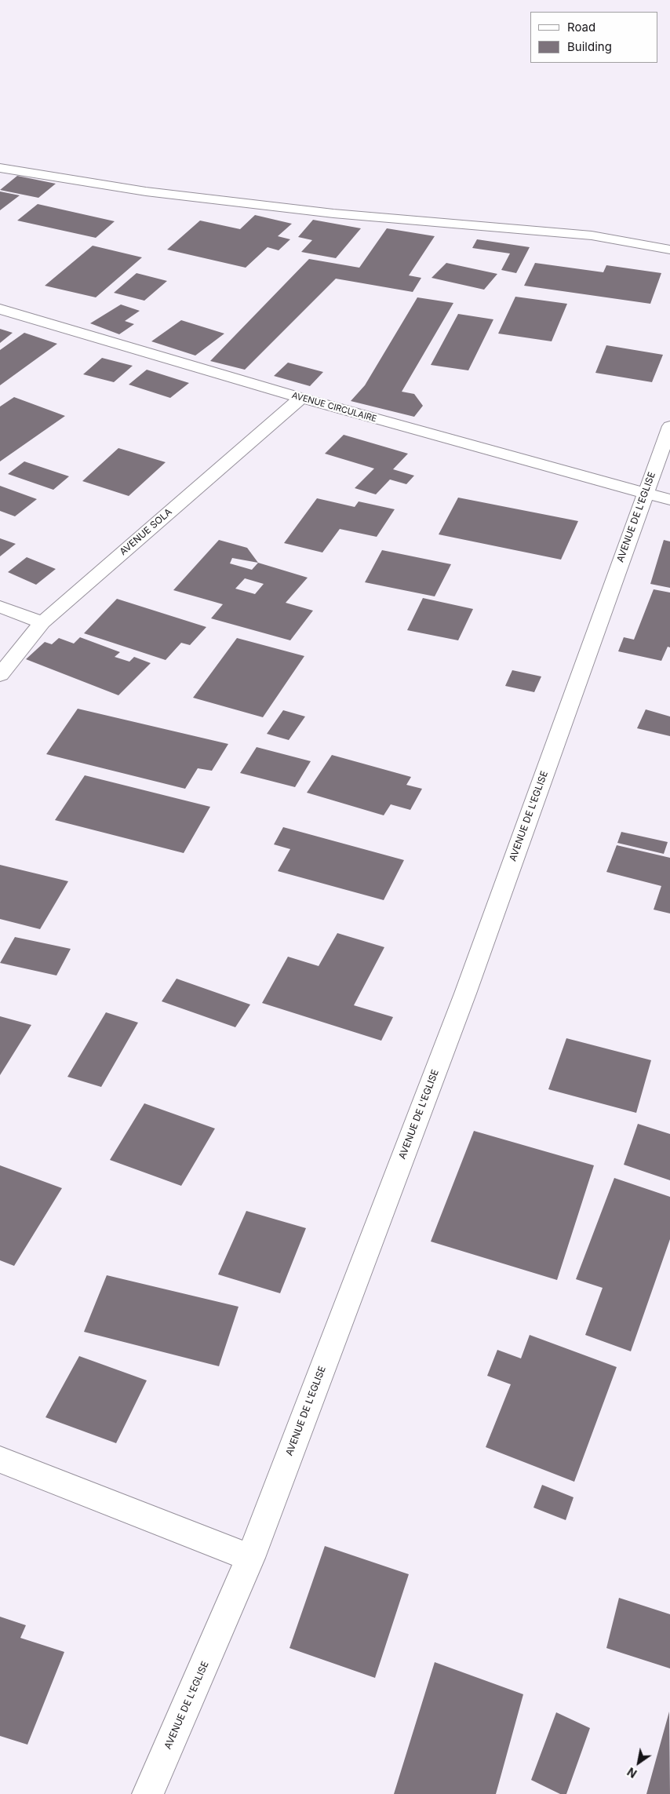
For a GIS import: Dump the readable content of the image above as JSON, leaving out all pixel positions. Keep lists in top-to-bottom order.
{
  "streets": {
    "street": ["AVENUE CIRCULAIRE", "AVENUE DE L'EGLISE", "AVENUE SOLA"]
  },
  "crossings": [
    ["AVENUE CIRCULAIRE", "AVENUE DE L'EGLISE"],
    ["AVENUE CIRCULAIRE", "AVENUE SOLA"]
  ],
  "legend": ["Road", "Building"],
  "north": "bottom left"
}
